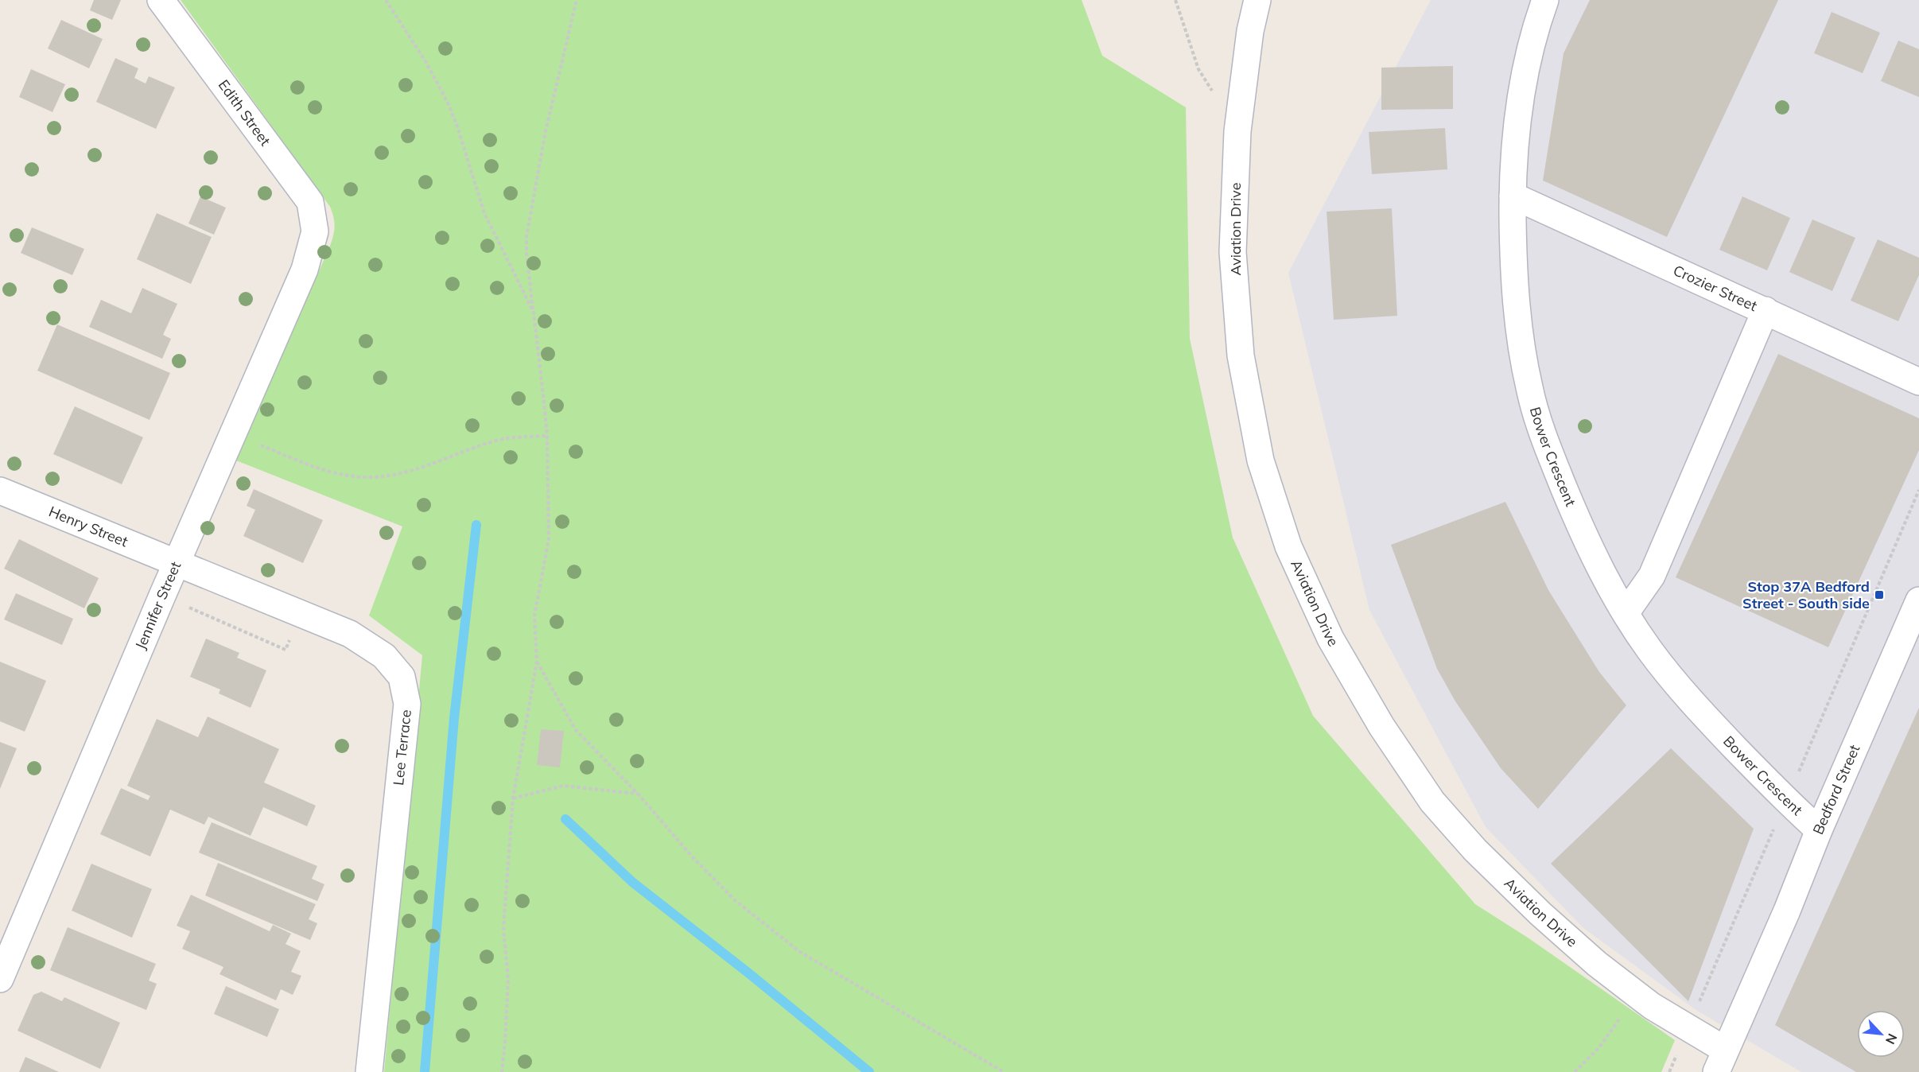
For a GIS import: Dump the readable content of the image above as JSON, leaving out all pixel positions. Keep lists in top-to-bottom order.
{
  "streets": {
    "street": [
      "Edith Street",
      "Aviation Drive",
      "Crozier Street",
      "Bower Crescent",
      "Henry Street",
      "Jennifer Street",
      "Lee Terrace",
      "Bedford Street"
    ]
  },
  "crossings": [
    ["Edith Street", "Jennifer Street"],
    ["Aviation Drive", "Bedford Street"],
    ["Crozier Street", "Bower Crescent"],
    ["Bower Crescent", "Bedford Street"],
    ["Henry Street", "Jennifer Street"],
    ["Henry Street", "Lee Terrace"],
    ["Jennifer Street", "Lee Terrace"]
  ],
  "places": {
    "transit": ["Stop 37A Bedford Street - South side"]
  },
  "north": "bottom right"
}
